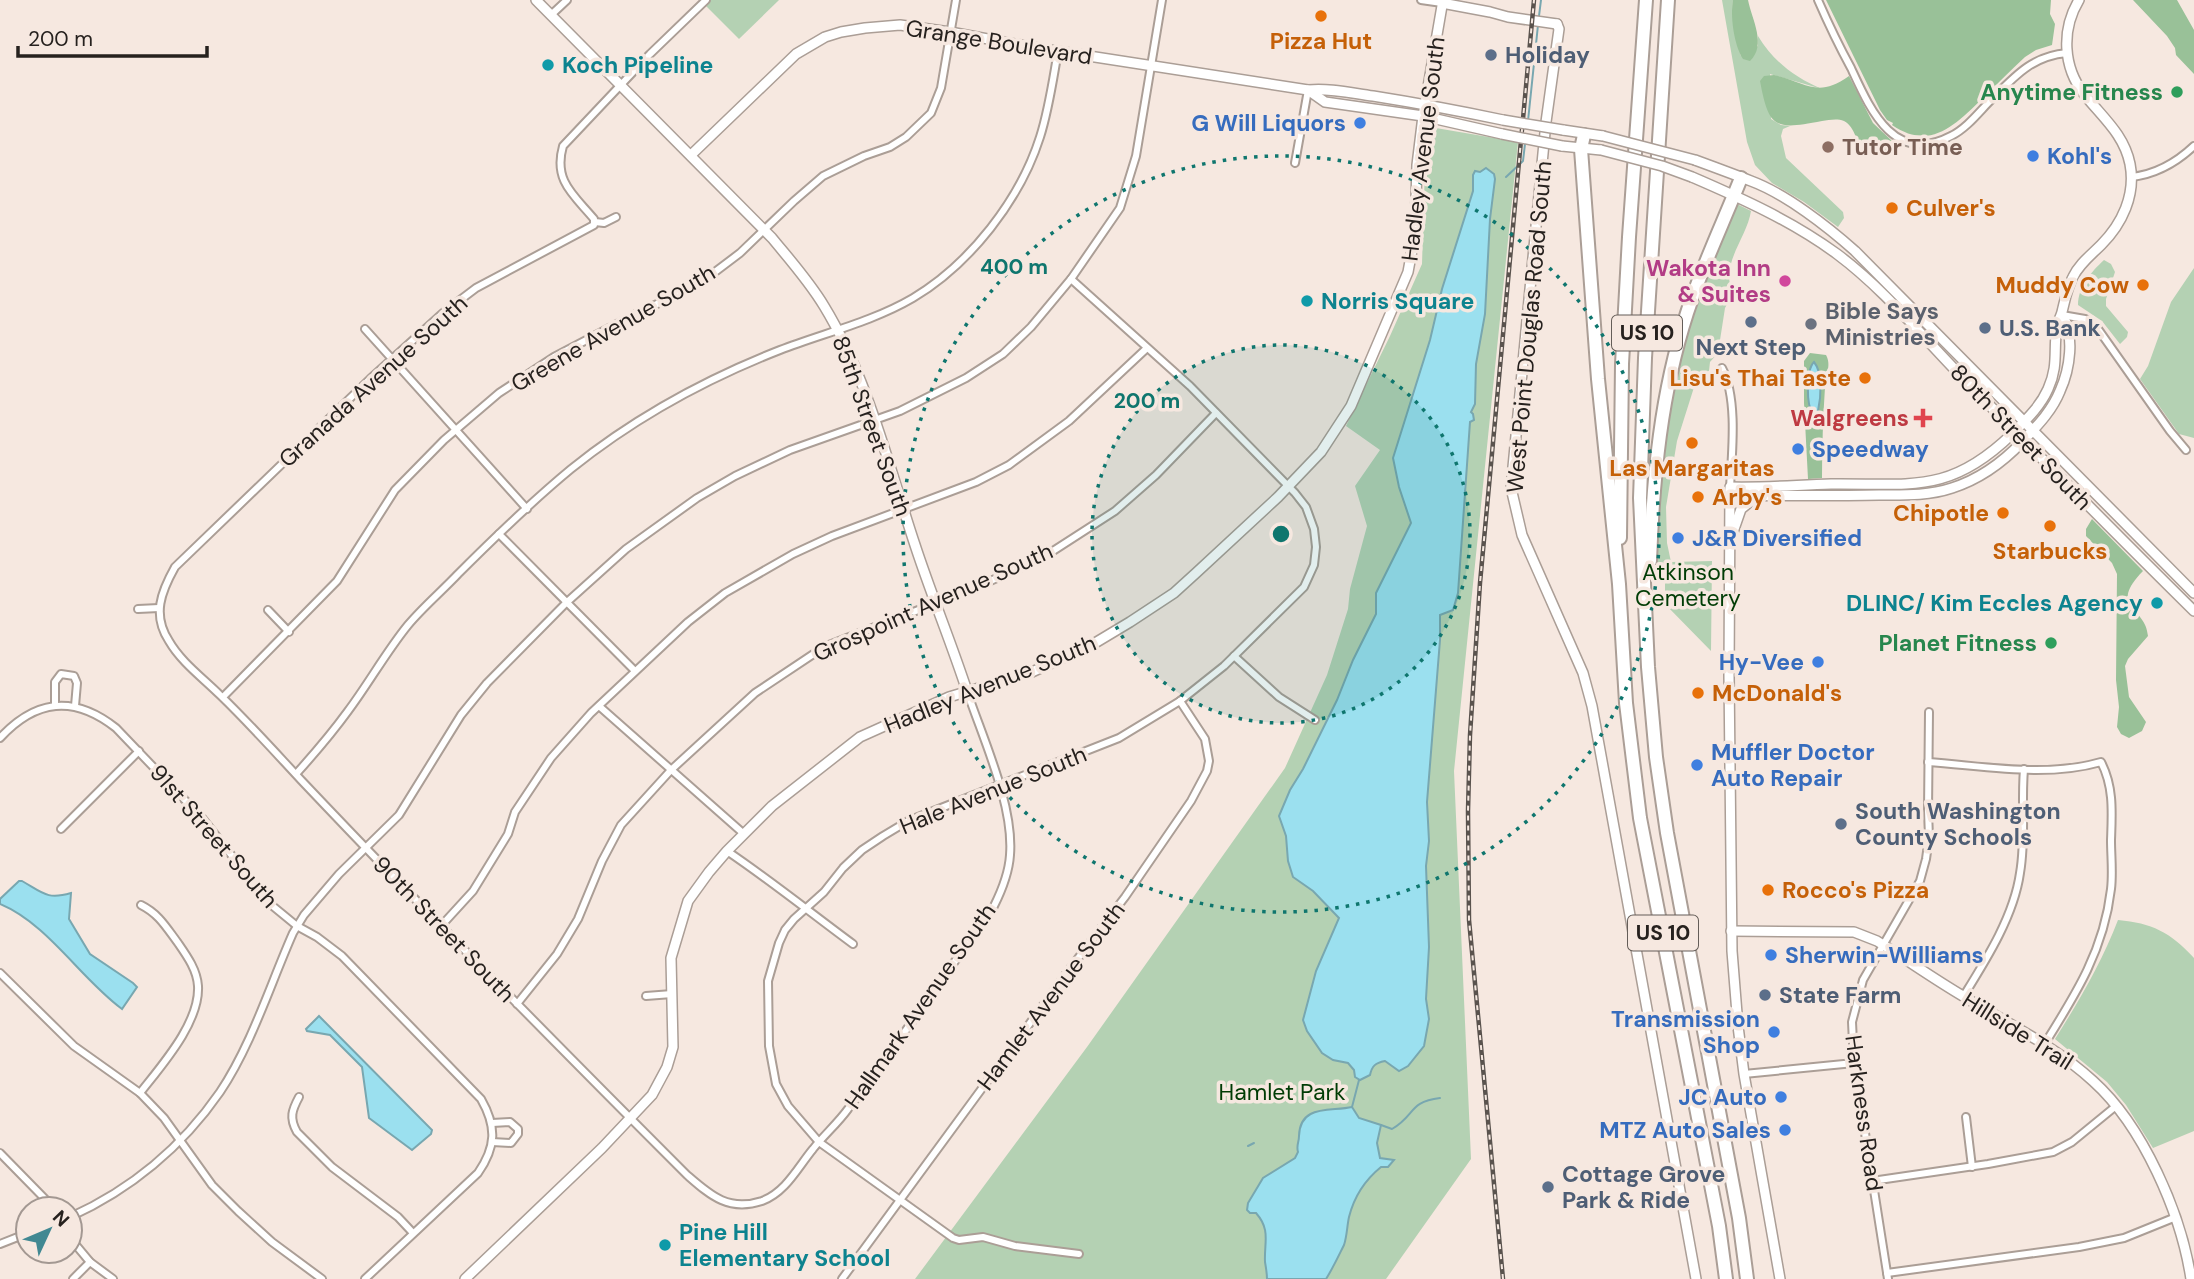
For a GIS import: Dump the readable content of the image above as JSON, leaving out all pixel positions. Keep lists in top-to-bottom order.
{
  "streets": {
    "highway": ["US 10"],
    "street": [
      "Grange Boulevard",
      "Hadley Avenue South",
      "West Point Douglas Road South",
      "Greene Avenue South",
      "Granada Avenue South",
      "85th Street South",
      "80th Street South",
      "Grospoint Avenue South",
      "Hale Avenue South",
      "91st Street South",
      "90th Street South",
      "Hamlet Avenue South",
      "Hallmark Avenue South",
      "Hillside Trail",
      "Harkness Road"
    ]
  },
  "crossings": [
    ["Grange Boulevard", "Hadley Avenue South"],
    ["Grange Boulevard", "Greene Avenue South"],
    ["Grange Boulevard", "85th Street South"],
    ["Grange Boulevard", "80th Street South"],
    ["Hadley Avenue South", "West Point Douglas Road South"],
    ["Hadley Avenue South", "85th Street South"],
    ["Hadley Avenue South", "Hale Avenue South"],
    ["Hadley Avenue South", "90th Street South"],
    ["Greene Avenue South", "85th Street South"],
    ["Greene Avenue South", "90th Street South"],
    ["Granada Avenue South", "90th Street South"],
    ["85th Street South", "Grospoint Avenue South"],
    ["85th Street South", "Hale Avenue South"],
    ["85th Street South", "Hallmark Avenue South"],
    ["Grospoint Avenue South", "Hale Avenue South"],
    ["Grospoint Avenue South", "90th Street South"],
    ["Hale Avenue South", "Hamlet Avenue South"],
    ["Hale Avenue South", "Hallmark Avenue South"],
    ["90th Street South", "Hallmark Avenue South"],
    ["Hillside Trail", "Harkness Road"]
  ],
  "parks": ["Atkinson Cemetery", "Hamlet Park"],
  "places": {
    "other": [
      "Pizza Hut",
      "Holiday",
      "Koch Pipeline",
      "Anytime Fitness",
      "G Will Liquors",
      "Tutor Time",
      "Kohl's",
      "Culver's",
      "Wakota Inn & Suites",
      "Muddy Cow",
      "Norris Square",
      "Next Step",
      "Bible Says Ministries",
      "U.S. Bank",
      "Lisu's Thai Taste",
      "Las Margaritas",
      "Speedway",
      "Arby's",
      "Chipotle",
      "Starbucks",
      "J&R Diversified",
      "DLINC/ Kim Eccles Agency",
      "Planet Fitness",
      "Hy-Vee",
      "McDonald's",
      "Muffler Doctor Auto Repair",
      "South Washington County Schools",
      "Rocco's Pizza",
      "Sherwin-Williams",
      "State Farm",
      "Transmission Shop",
      "JC Auto",
      "MTZ Auto Sales",
      "Cottage Grove Park & Ride",
      "Pine Hill Elementary School"
    ],
    "health": ["Walgreens"]
  },
  "scale_bar": "200 m",
  "north": "top right",
  "rings": ["400 m", "200 m"]
}
